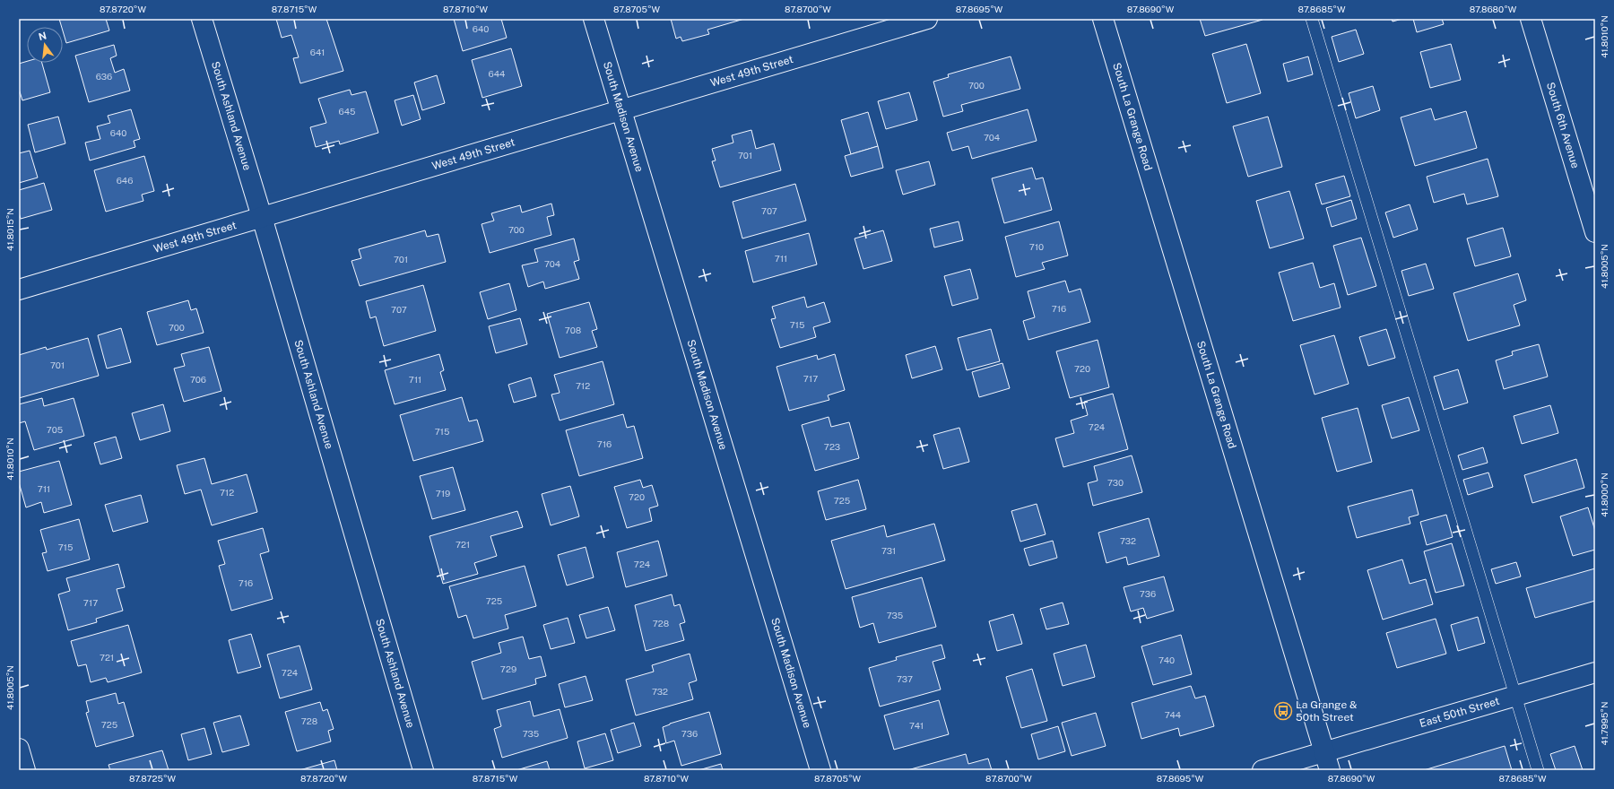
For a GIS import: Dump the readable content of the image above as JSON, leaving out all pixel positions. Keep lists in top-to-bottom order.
{
  "streets": {
    "street": [
      "West 49th Street",
      "South Ashland Avenue",
      "South Madison Avenue",
      "South La Grange Road",
      "South 6th Avenue",
      "East 50th Street"
    ]
  },
  "crossings": [
    ["West 49th Street", "South Ashland Avenue"],
    ["West 49th Street", "South Madison Avenue"],
    ["South La Grange Road", "East 50th Street"]
  ],
  "places": {
    "bus stop": ["La Grange & 50th Street"]
  },
  "house_numbers": [
    "640",
    "641",
    "644",
    "636",
    "700",
    "645",
    "640",
    "704",
    "701",
    "646",
    "707",
    "700",
    "710",
    "711",
    "701",
    "704",
    "716",
    "707",
    "715",
    "700",
    "708",
    "701",
    "720",
    "717",
    "706",
    "711",
    "712",
    "724",
    "705",
    "715",
    "716",
    "723",
    "730",
    "711",
    "712",
    "719",
    "720",
    "725",
    "732",
    "721",
    "715",
    "731",
    "724",
    "716",
    "736",
    "725",
    "717",
    "735",
    "728",
    "721",
    "740",
    "729",
    "724",
    "737",
    "732",
    "744",
    "728",
    "725",
    "741",
    "735",
    "736"
  ],
  "north": "top",
  "coordinates": [
    "87.8720°W",
    "87.8715°W",
    "87.8710°W",
    "87.8705°W",
    "87.8700°W",
    "87.8695°W",
    "87.8690°W",
    "87.8685°W",
    "87.8680°W",
    "41.8010°N",
    "41.8015°N",
    "41.8005°N",
    "41.8000°N",
    "41.7995°N",
    "87.8725°W"
  ]
}
